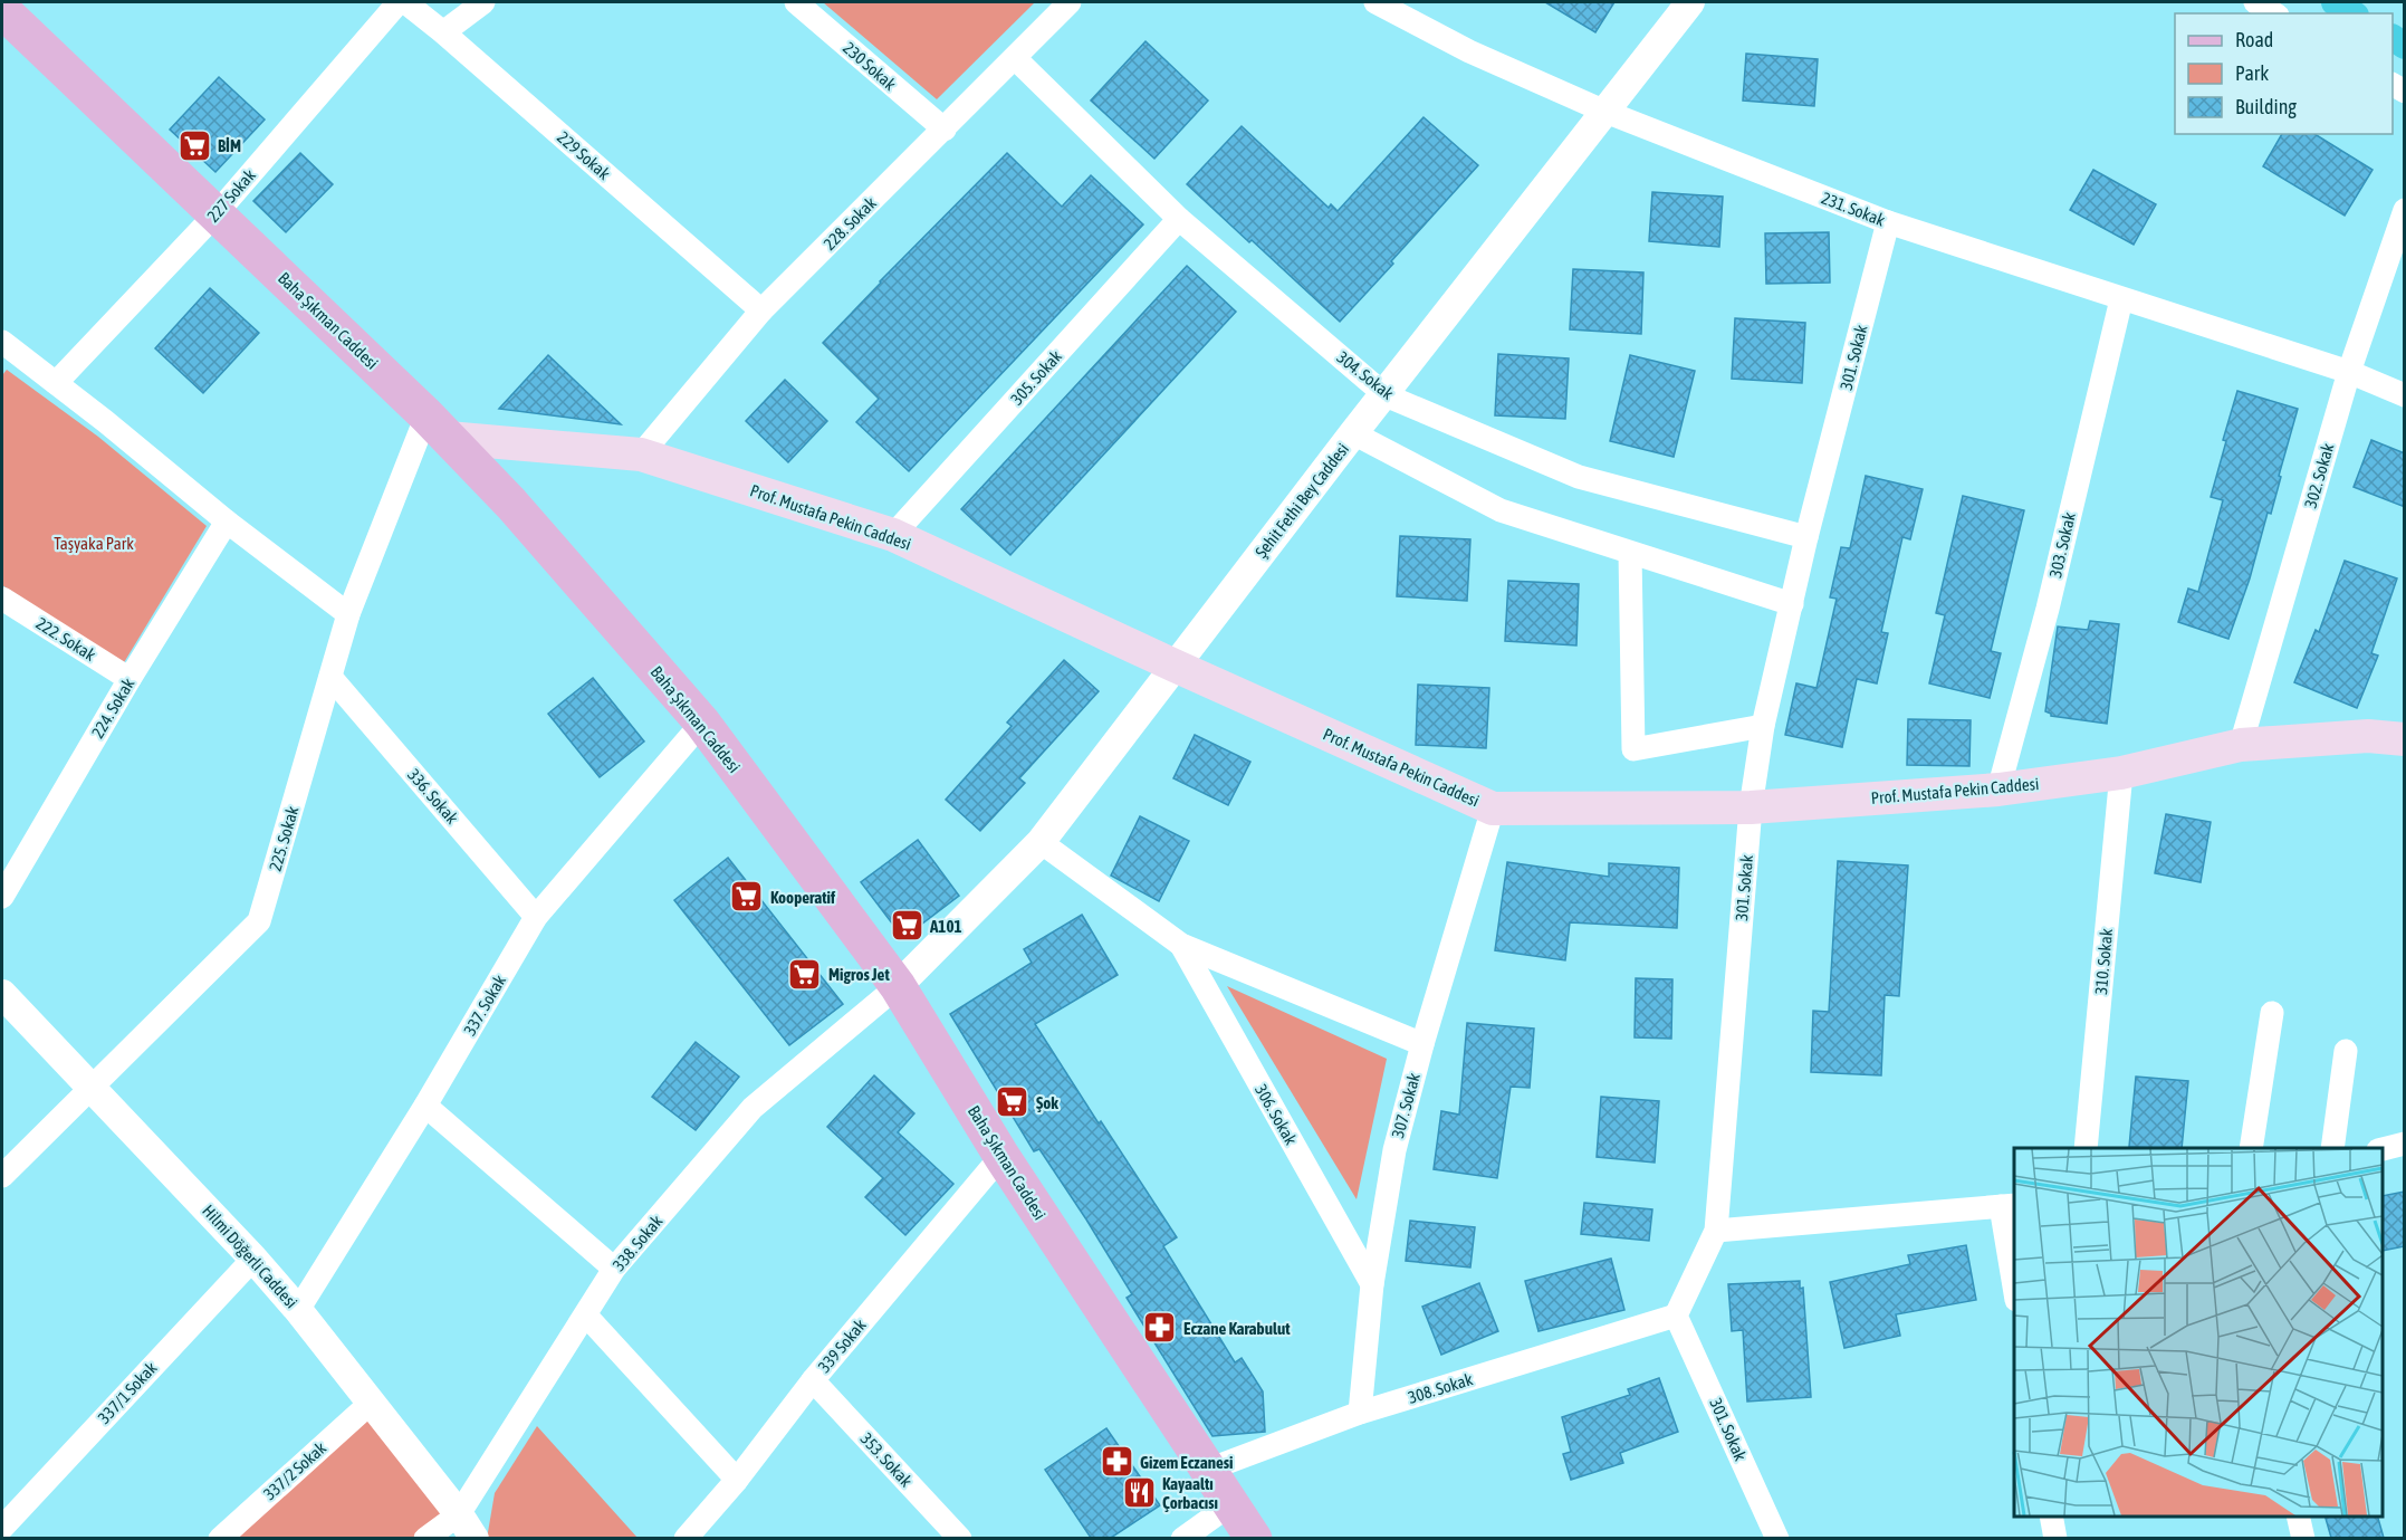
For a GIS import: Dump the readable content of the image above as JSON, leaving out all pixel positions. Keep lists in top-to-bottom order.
{
  "streets": {
    "main road": ["Baha Şıkman Caddesi", "Prof. Mustafa Pekin Caddesi"],
    "street": [
      "230 Sokak",
      "229 Sokak",
      "227 Sokak",
      "231. Sokak",
      "228. Sokak",
      "301. Sokak",
      "304. Sokak",
      "305. Sokak",
      "302. Sokak",
      "Şehit Fethi Bey Caddesi",
      "303. Sokak",
      "222. Sokak",
      "224. Sokak",
      "336. Sokak",
      "225. Sokak",
      "310. Sokak",
      "337. Sokak",
      "307. Sokak",
      "306. Sokak",
      "338. Sokak",
      "Hilmi Döğerli Caddesi",
      "339 Sokak",
      "308. Sokak",
      "337/1 Sokak",
      "353. Sokak",
      "337/2 Sokak"
    ]
  },
  "crossings": [
    ["230 Sokak", "228. Sokak"],
    ["229 Sokak", "228. Sokak"],
    ["227 Sokak", "Baha Şıkman Caddesi"],
    ["231. Sokak", "301. Sokak"],
    ["231. Sokak", "302. Sokak"],
    ["231. Sokak", "Şehit Fethi Bey Caddesi"],
    ["231. Sokak", "303. Sokak"],
    ["228. Sokak", "304. Sokak"],
    ["228. Sokak", "Prof. Mustafa Pekin Caddesi"],
    ["Baha Şıkman Caddesi", "Şehit Fethi Bey Caddesi"],
    ["Baha Şıkman Caddesi", "Prof. Mustafa Pekin Caddesi"],
    ["Baha Şıkman Caddesi", "225. Sokak"],
    ["Baha Şıkman Caddesi", "337. Sokak"],
    ["Baha Şıkman Caddesi", "338. Sokak"],
    ["Baha Şıkman Caddesi", "339 Sokak"],
    ["Baha Şıkman Caddesi", "308. Sokak"],
    ["301. Sokak", "304. Sokak"],
    ["301. Sokak", "Prof. Mustafa Pekin Caddesi"],
    ["301. Sokak", "308. Sokak"],
    ["304. Sokak", "305. Sokak"],
    ["304. Sokak", "Şehit Fethi Bey Caddesi"],
    ["305. Sokak", "Prof. Mustafa Pekin Caddesi"],
    ["302. Sokak", "Prof. Mustafa Pekin Caddesi"],
    ["Şehit Fethi Bey Caddesi", "Prof. Mustafa Pekin Caddesi"],
    ["Şehit Fethi Bey Caddesi", "338. Sokak"],
    ["Prof. Mustafa Pekin Caddesi", "303. Sokak"],
    ["Prof. Mustafa Pekin Caddesi", "225. Sokak"],
    ["Prof. Mustafa Pekin Caddesi", "310. Sokak"],
    ["Prof. Mustafa Pekin Caddesi", "307. Sokak"],
    ["222. Sokak", "224. Sokak"],
    ["336. Sokak", "225. Sokak"],
    ["336. Sokak", "337. Sokak"],
    ["225. Sokak", "Hilmi Döğerli Caddesi"],
    ["337. Sokak", "Hilmi Döğerli Caddesi"],
    ["307. Sokak", "306. Sokak"],
    ["307. Sokak", "308. Sokak"],
    ["338. Sokak", "Hilmi Döğerli Caddesi"],
    ["Hilmi Döğerli Caddesi", "337/1 Sokak"],
    ["Hilmi Döğerli Caddesi", "337/2 Sokak"],
    ["339 Sokak", "353. Sokak"]
  ],
  "parks": ["Taşyaka Park"],
  "places": {
    "supermarket": [
      "BİM",
      "Kooperatif",
      "A101",
      "Migros Jet",
      "Şok"
    ],
    "pharmacy": ["Eczane Karabulut", "Gizem Eczanesi"],
    "restaurant": ["Kayaaltı Çorbacısı"]
  },
  "legend": ["Road", "Park", "Building"]
}
